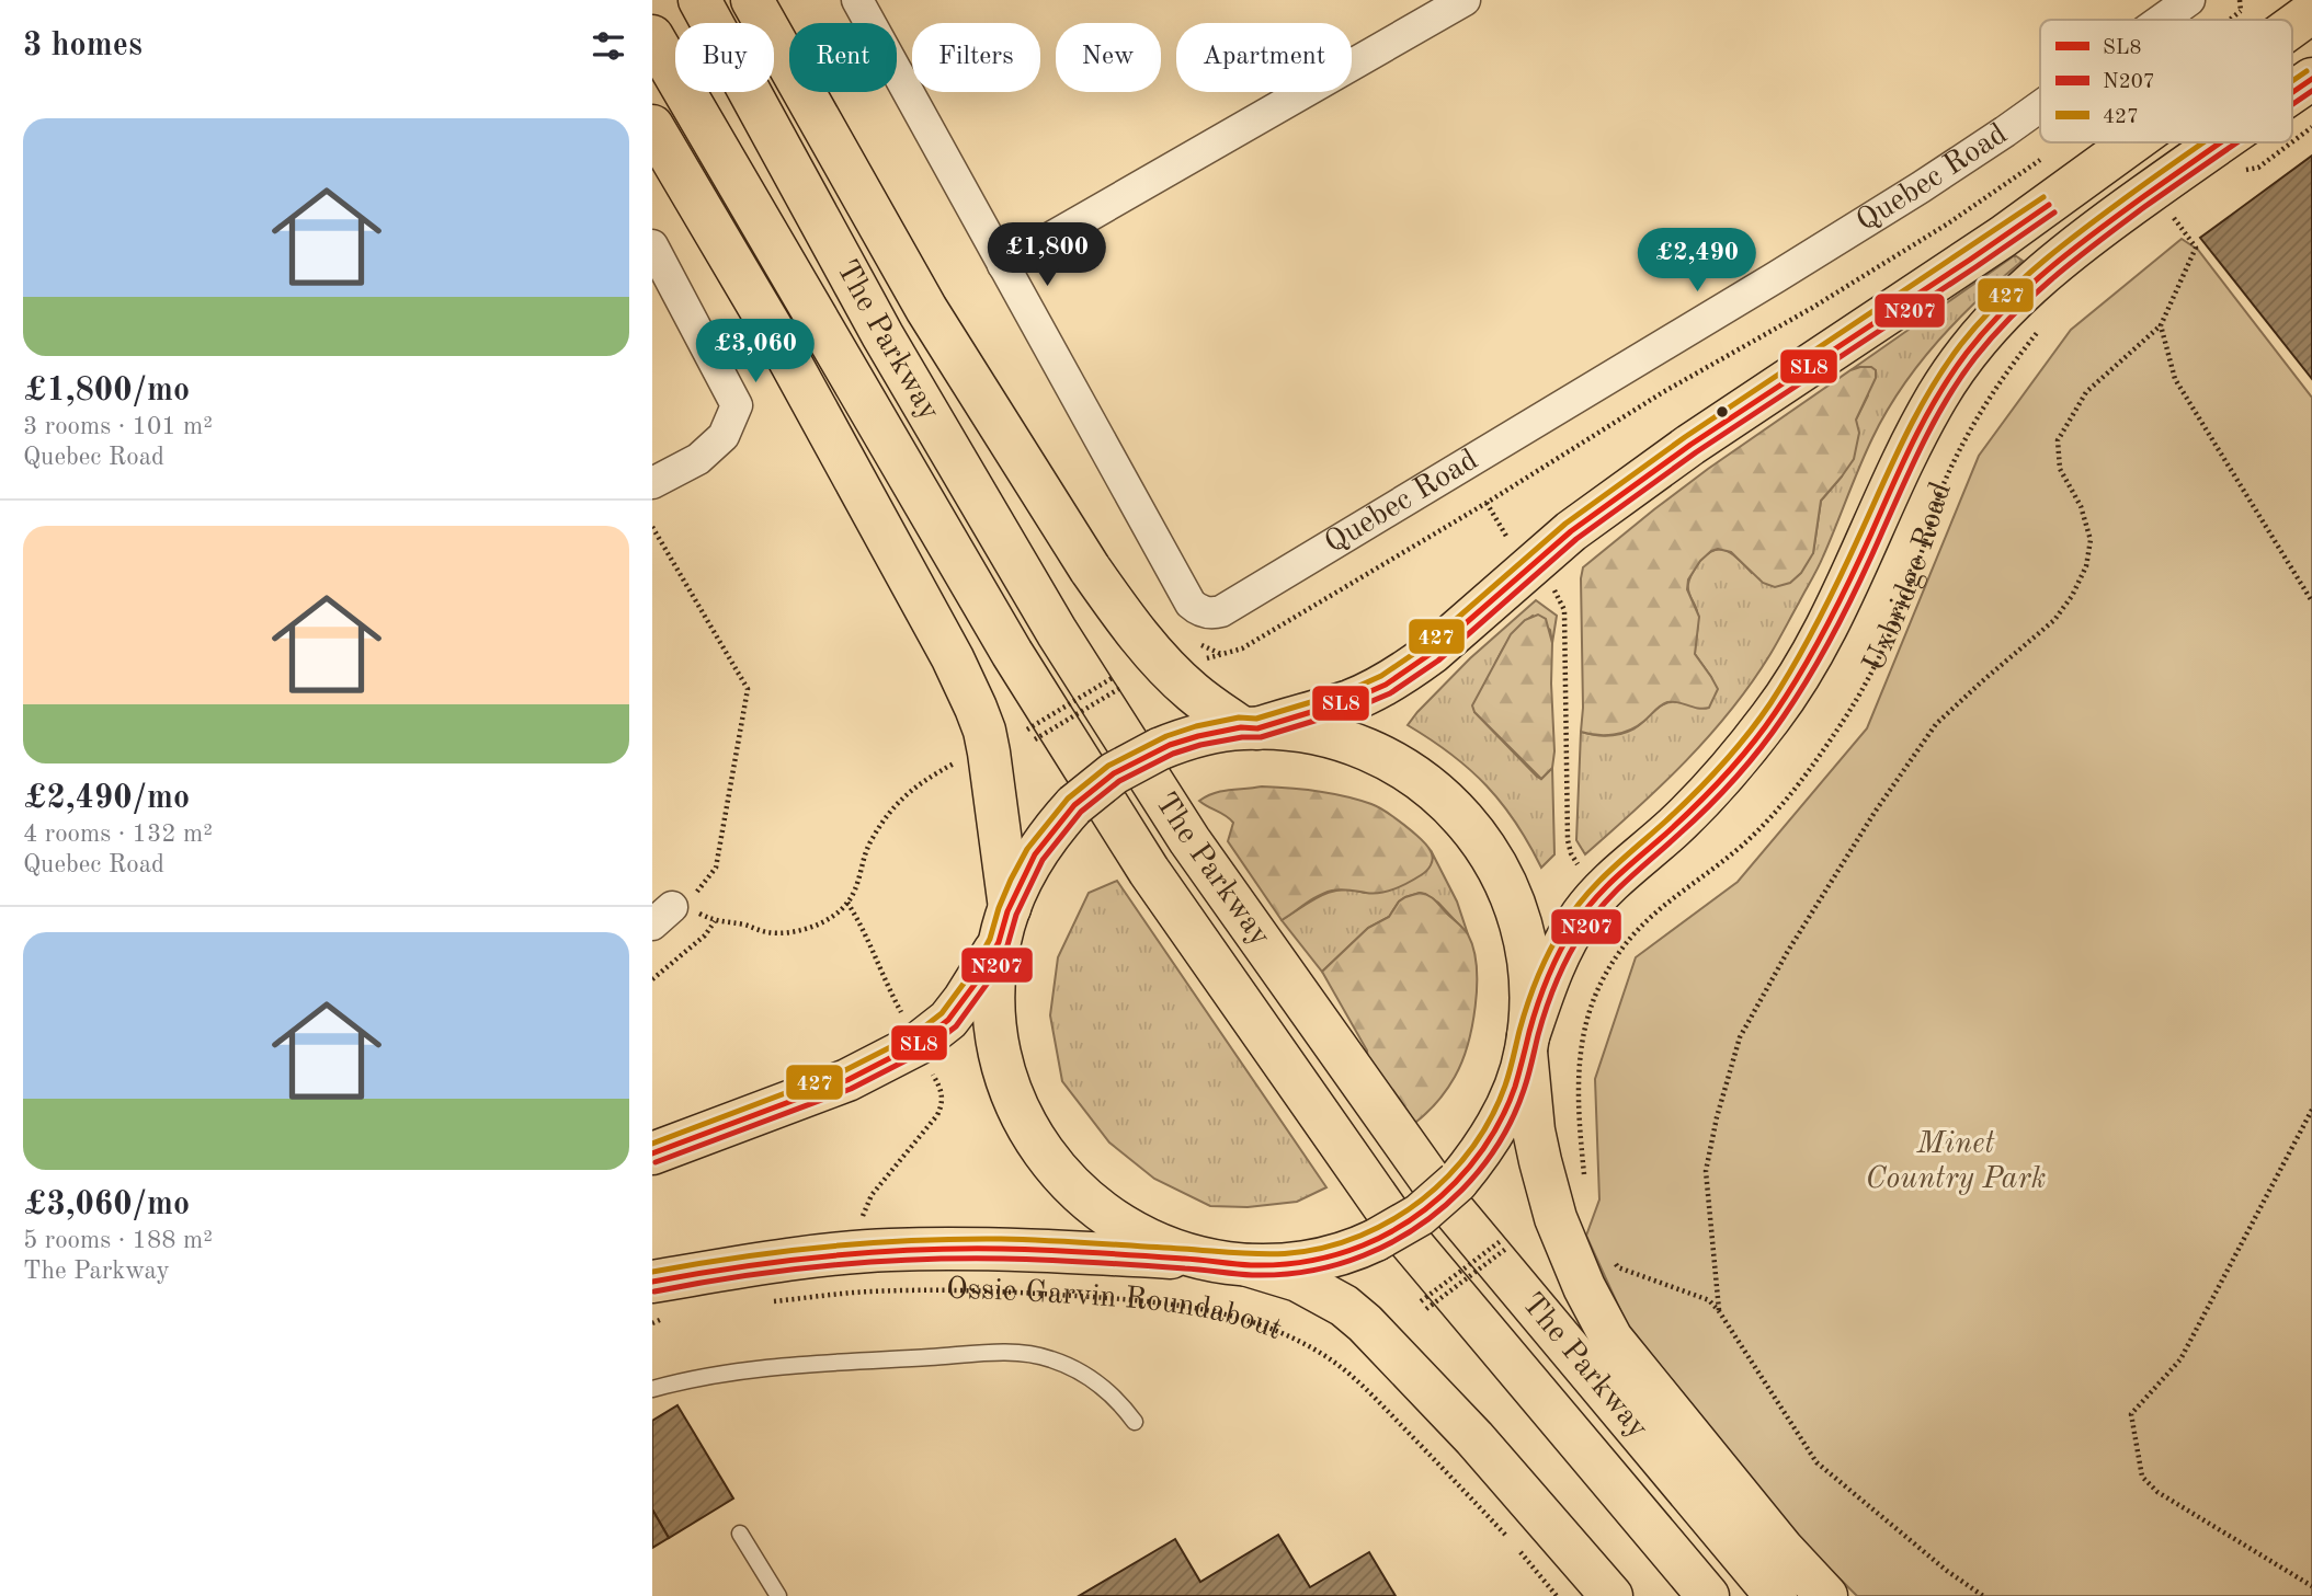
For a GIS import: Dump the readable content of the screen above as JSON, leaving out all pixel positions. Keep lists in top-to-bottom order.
{
  "streets": {
    "main road": ["The Parkway", "Uxbridge Road"],
    "street": ["Quebec Road"],
    "path": ["Ossie Garvin Roundabout"]
  },
  "parks": ["Minet Country Park"],
  "lines": ["transit line 427", "transit line SL8", "transit line N207"],
  "legend": ["SL8", "N207", "427"],
  "page": {
    "heading": "3 homes",
    "chip": [
      "Buy",
      "Rent",
      "Filters",
      "New",
      "Apartment"
    ],
    "list": [
      {
        "name": "£1,800/mo",
        "note": "3 rooms · 101 m² · Quebec Road"
      },
      {
        "name": "£2,490/mo",
        "note": "4 rooms · 132 m² · Quebec Road"
      },
      {
        "name": "£3,060/mo",
        "note": "5 rooms · 188 m² · The Parkway"
      }
    ],
    "price": ["£1,800", "£2,490", "£3,060"]
  }
}
